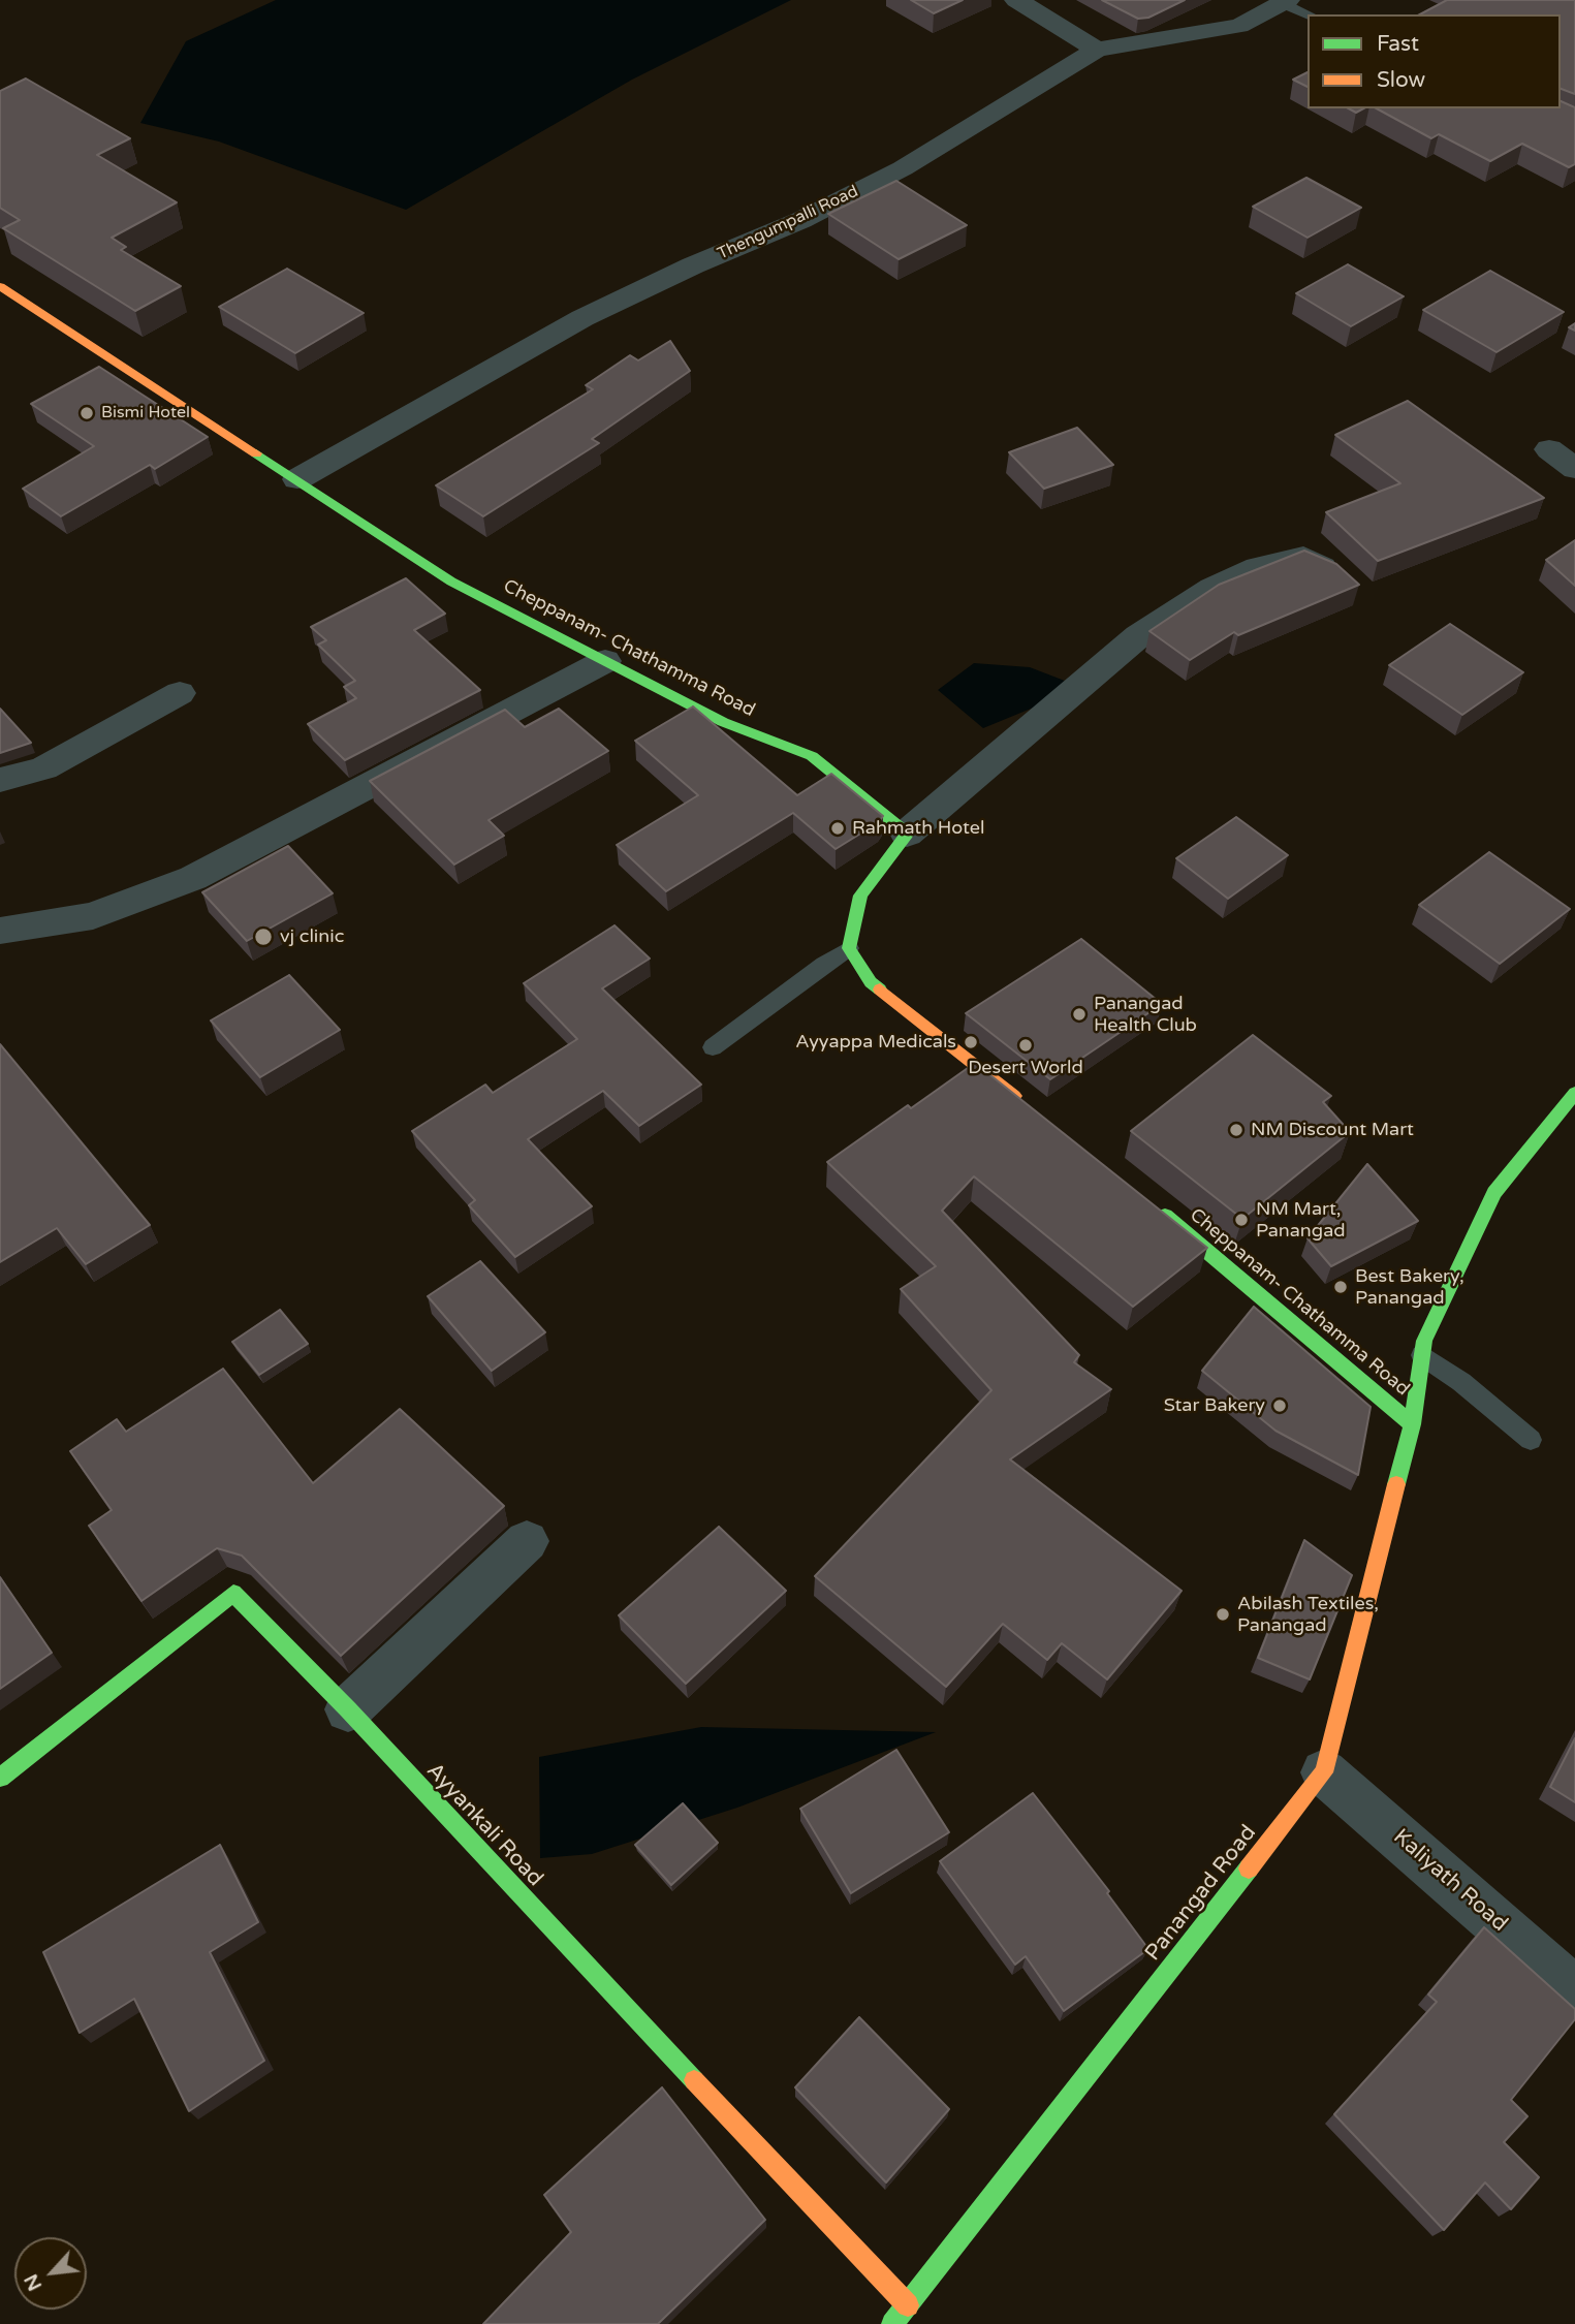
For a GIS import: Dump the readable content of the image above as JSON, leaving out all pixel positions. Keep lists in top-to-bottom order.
{
  "streets": {
    "street": [
      "Thengumpalli Road",
      "Cheppanam- Chathamma Road",
      "Ayyankali Road",
      "Kaliyath Road",
      "Panangad Road"
    ]
  },
  "crossings": [
    ["Thengumpalli Road", "Cheppanam- Chathamma Road"],
    ["Cheppanam- Chathamma Road", "Panangad Road"],
    ["Ayyankali Road", "Panangad Road"],
    ["Kaliyath Road", "Panangad Road"]
  ],
  "places": [
    "Bismi Hotel",
    "Rahmath Hotel",
    "vj clinic",
    "Panangad Health Club",
    "Ayyappa Medicals",
    "Desert World",
    "NM Discount Mart",
    "NM Mart, Panangad",
    "Best Bakery, Panangad",
    "Star Bakery",
    "Abilash Textiles, Panangad"
  ],
  "legend": ["Fast", "Slow"],
  "north": "bottom left"
}
